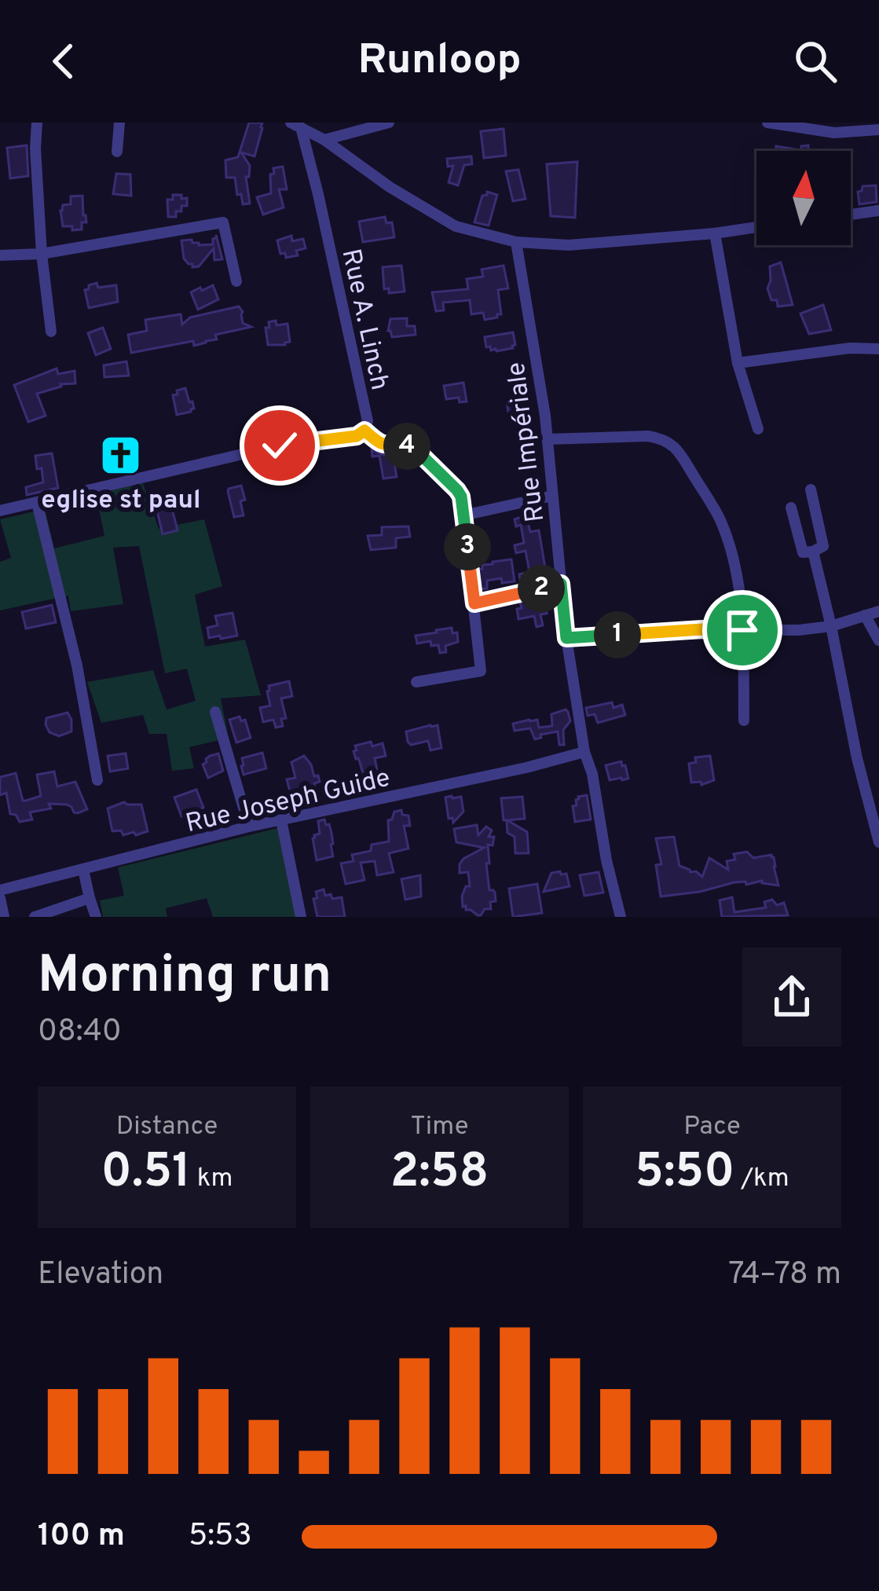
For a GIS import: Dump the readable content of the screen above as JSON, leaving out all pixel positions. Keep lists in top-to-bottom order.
{
  "streets": {
    "street": ["Rue A. Linch", "Rue Impériale", "Rue Joseph Guide"]
  },
  "crossings": [
    ["Rue Impériale", "Rue Joseph Guide"]
  ],
  "places": {
    "church": ["eglise st paul"]
  },
  "north": "top",
  "page": {
    "header": "Runloop",
    "pins": [
      "4",
      "3",
      "2",
      "1"
    ],
    "heading": ["Morning run", "08:40"],
    "stats": [
      ["Distance", "0.51 km"],
      ["Time", "2:58"],
      ["Pace", "5:50 /km"]
    ],
    "chart": ["Elevation", "74–78 m"],
    "list": [
      {
        "name": "100 m",
        "note": "5:53"
      }
    ]
  }
}
